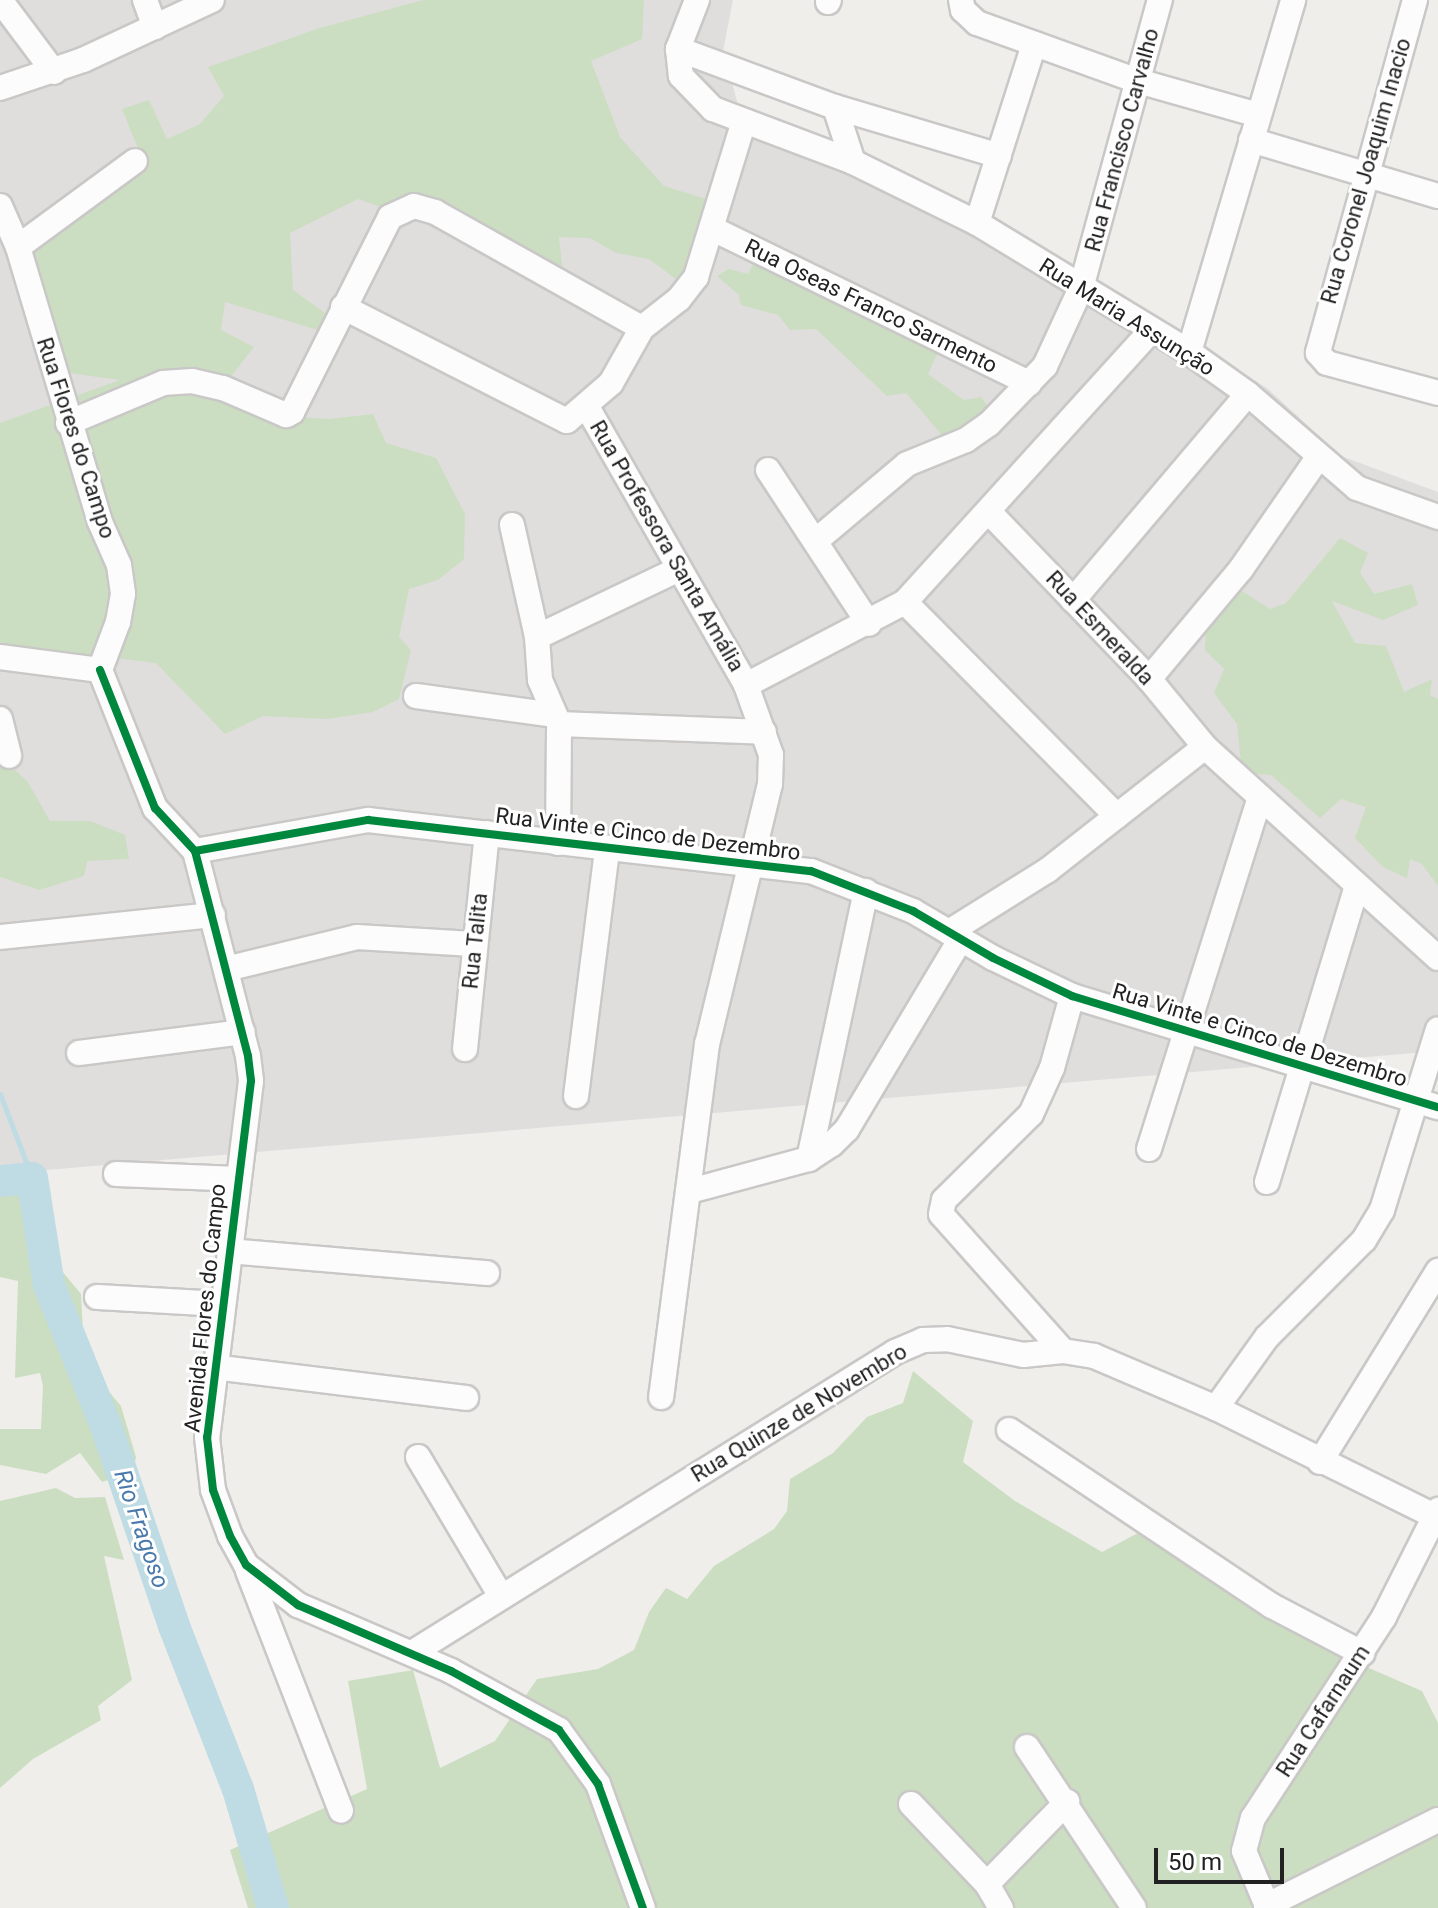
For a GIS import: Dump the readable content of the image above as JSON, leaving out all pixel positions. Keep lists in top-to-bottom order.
{
  "streets": {
    "street": [
      "Rua Francisco Carvalho",
      "Rua Coronel Joaquim Inacio",
      "Rua Oseas Franco Sarmento",
      "Rua Maria Assunção",
      "Rua Flores do Campo",
      "Rua Professora Santa Amália",
      "Rua Esmeralda",
      "Rua Vinte e Cinco de Dezembro",
      "Rua Talita",
      "Avenida Flores do Campo",
      "Rua Quinze de Novembro",
      "Rua Cafarnaum"
    ]
  },
  "crossings": [
    ["Rua Francisco Carvalho", "Rua Oseas Franco Sarmento"],
    ["Rua Francisco Carvalho", "Rua Maria Assunção"],
    ["Rua Flores do Campo", "Avenida Flores do Campo"],
    ["Rua Professora Santa Amália", "Rua Vinte e Cinco de Dezembro"],
    ["Rua Vinte e Cinco de Dezembro", "Rua Talita"],
    ["Rua Vinte e Cinco de Dezembro", "Avenida Flores do Campo"],
    ["Avenida Flores do Campo", "Rua Quinze de Novembro"],
    ["Rua Quinze de Novembro", "Rua Cafarnaum"]
  ],
  "water": ["Rio Fragoso"],
  "scale_bar": "50 m"
}
